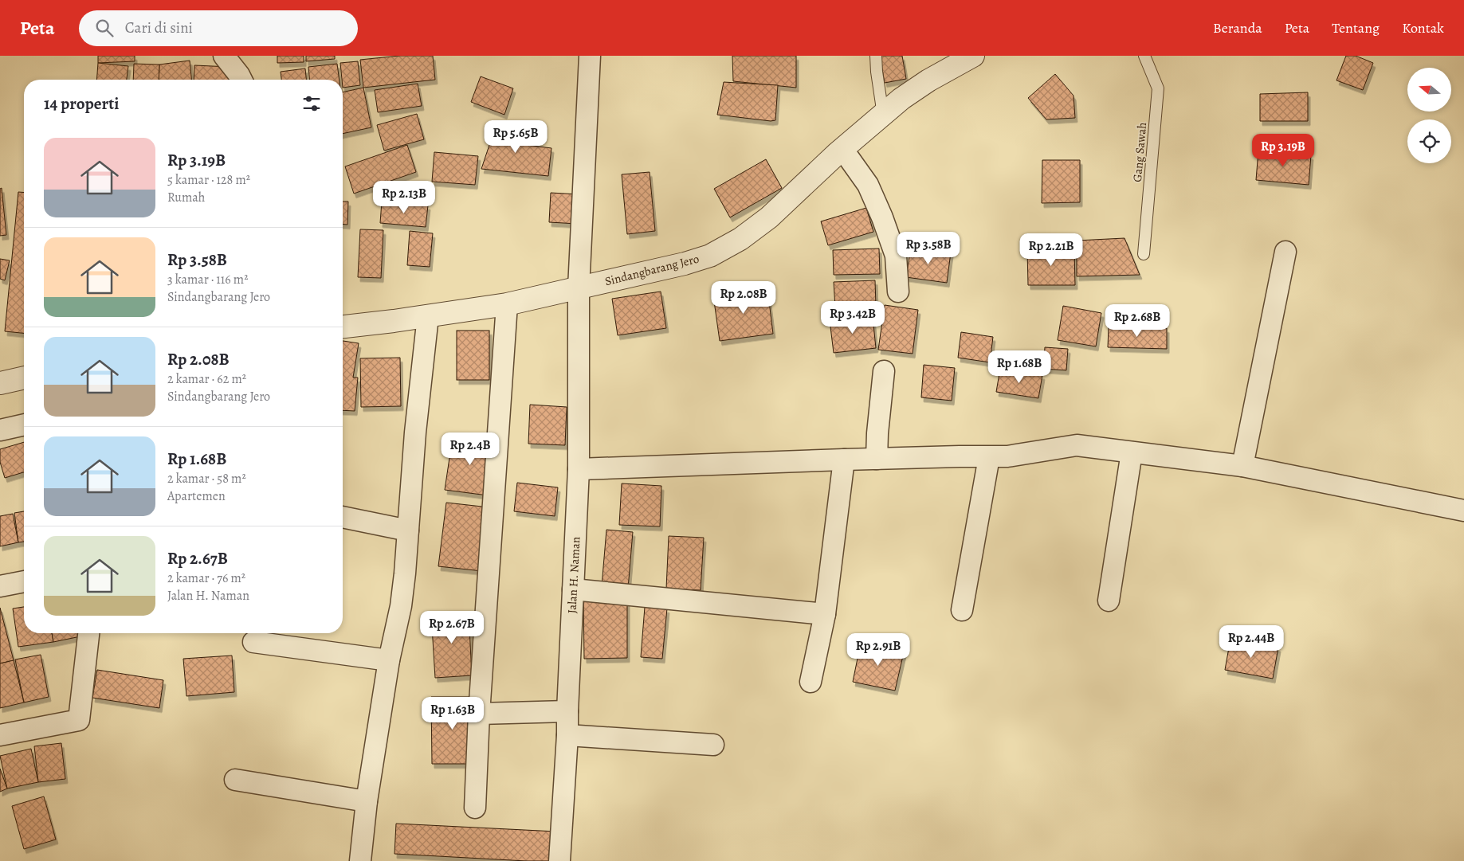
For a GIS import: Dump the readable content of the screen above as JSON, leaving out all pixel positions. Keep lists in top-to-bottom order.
{
  "streets": {
    "street": ["Sindangbarang Jero", "Jalan H. Naman"],
    "lane": ["Gang Sawah"]
  },
  "crossings": [
    ["Sindangbarang Jero", "Jalan H. Naman"]
  ],
  "north": "left",
  "page": {
    "header": "Peta",
    "search": "Cari di sini",
    "nav": [
      "Beranda",
      "Peta",
      "Tentang",
      "Kontak"
    ],
    "heading": "14 properti",
    "price": [
      "Rp 5.65B",
      "Rp 3.19B",
      "Rp 2.13B",
      "Rp 3.58B",
      "Rp 2.21B",
      "Rp 2.08B",
      "Rp 3.42B",
      "Rp 2.68B",
      "Rp 1.68B",
      "Rp 2.4B",
      "Rp 2.67B",
      "Rp 2.44B",
      "Rp 2.91B",
      "Rp 1.63B"
    ],
    "list": [
      {
        "name": "Rp 3.19B",
        "note": "5 kamar · 128 m² · Rumah"
      },
      {
        "name": "Rp 3.58B",
        "note": "3 kamar · 116 m² · Sindangbarang Jero"
      },
      {
        "name": "Rp 2.08B",
        "note": "2 kamar · 62 m² · Sindangbarang Jero"
      },
      {
        "name": "Rp 1.68B",
        "note": "2 kamar · 58 m² · Apartemen"
      },
      {
        "name": "Rp 2.67B",
        "note": "2 kamar · 76 m² · Jalan H. Naman"
      }
    ]
  }
}
